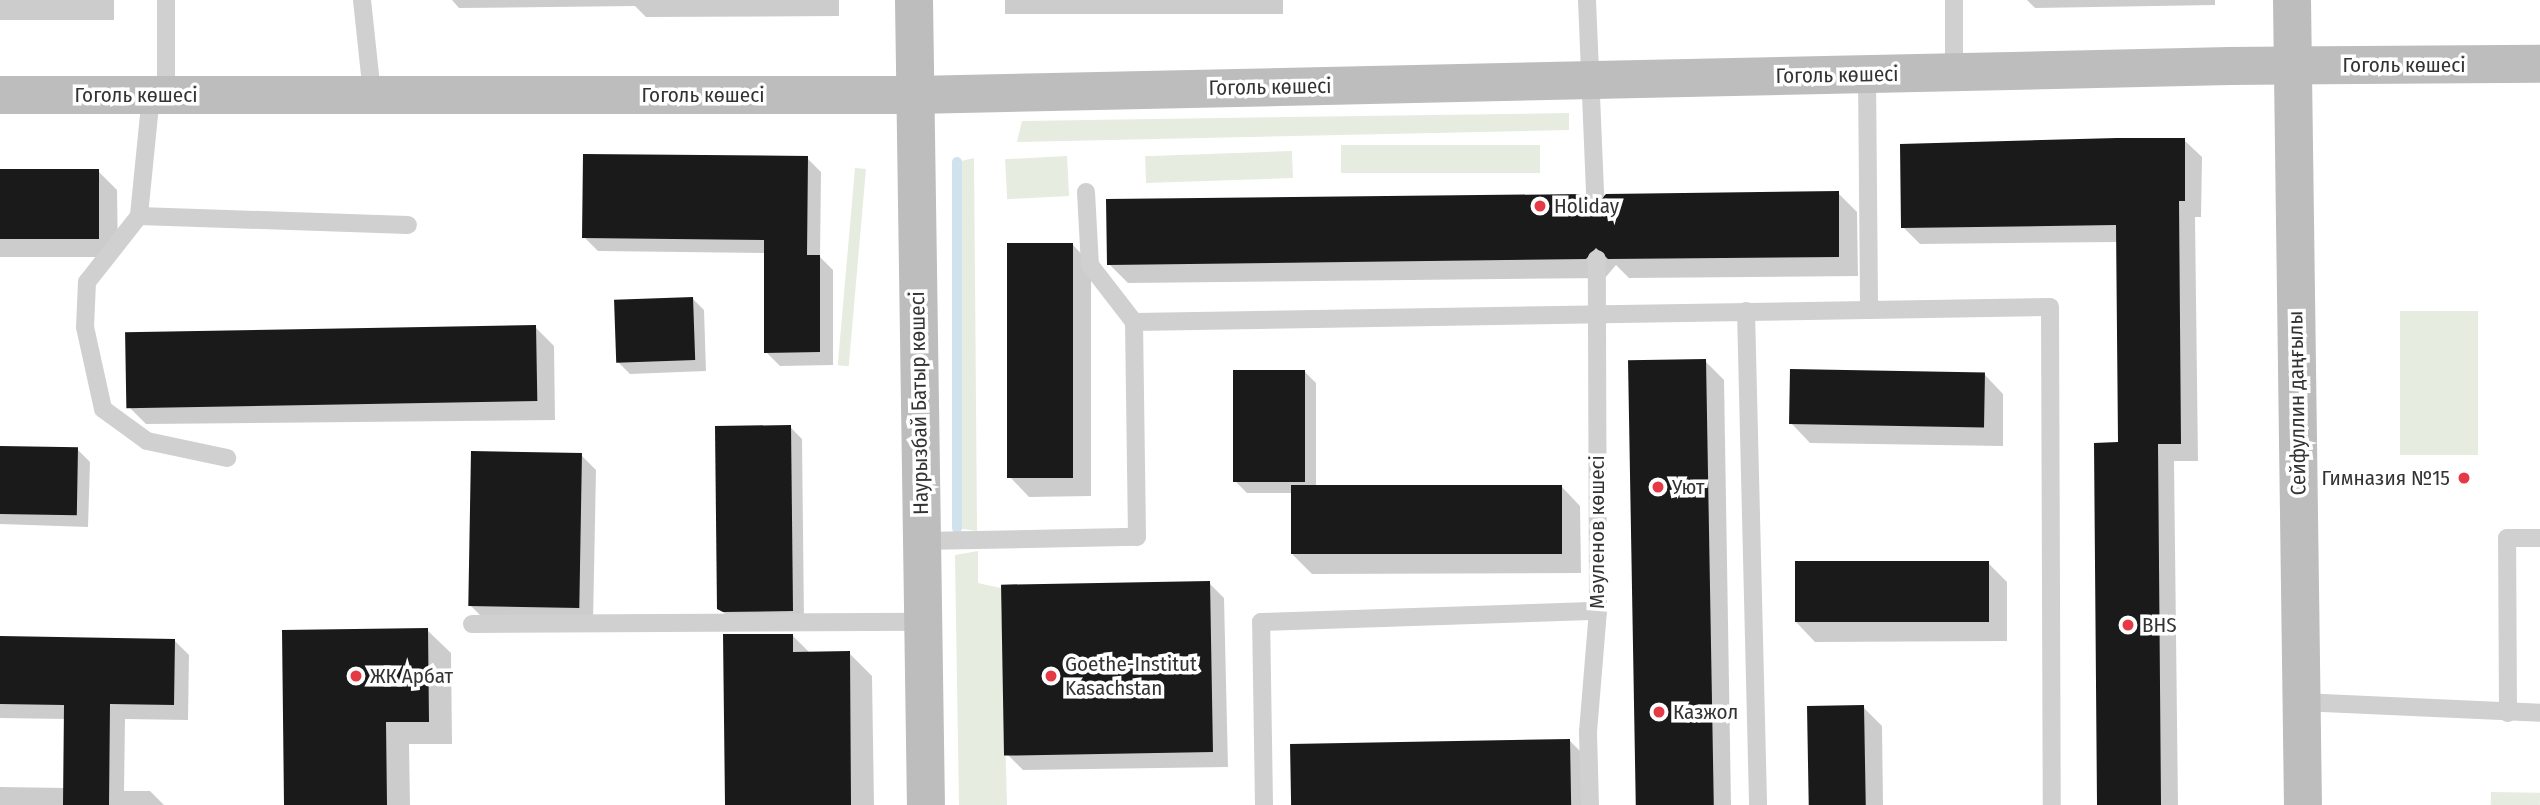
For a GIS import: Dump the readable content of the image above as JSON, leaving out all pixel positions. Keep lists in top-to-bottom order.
{
  "streets": {
    "main road": ["Гоголь көшесі", "Наурызбай Батыр көшесі", "Сейфуллин даңғылы"],
    "lane": ["Мәуленов көшесі"]
  },
  "crossings": [
    ["Гоголь көшесі", "Наурызбай Батыр көшесі"],
    ["Гоголь көшесі", "Сейфуллин даңғылы"]
  ],
  "places": [
    "Holiday",
    "Гимназия №15",
    "Уют",
    "BHS",
    "ЖК Арбат",
    "Goethe-Institut Kasachstan",
    "Казжол"
  ]
}
